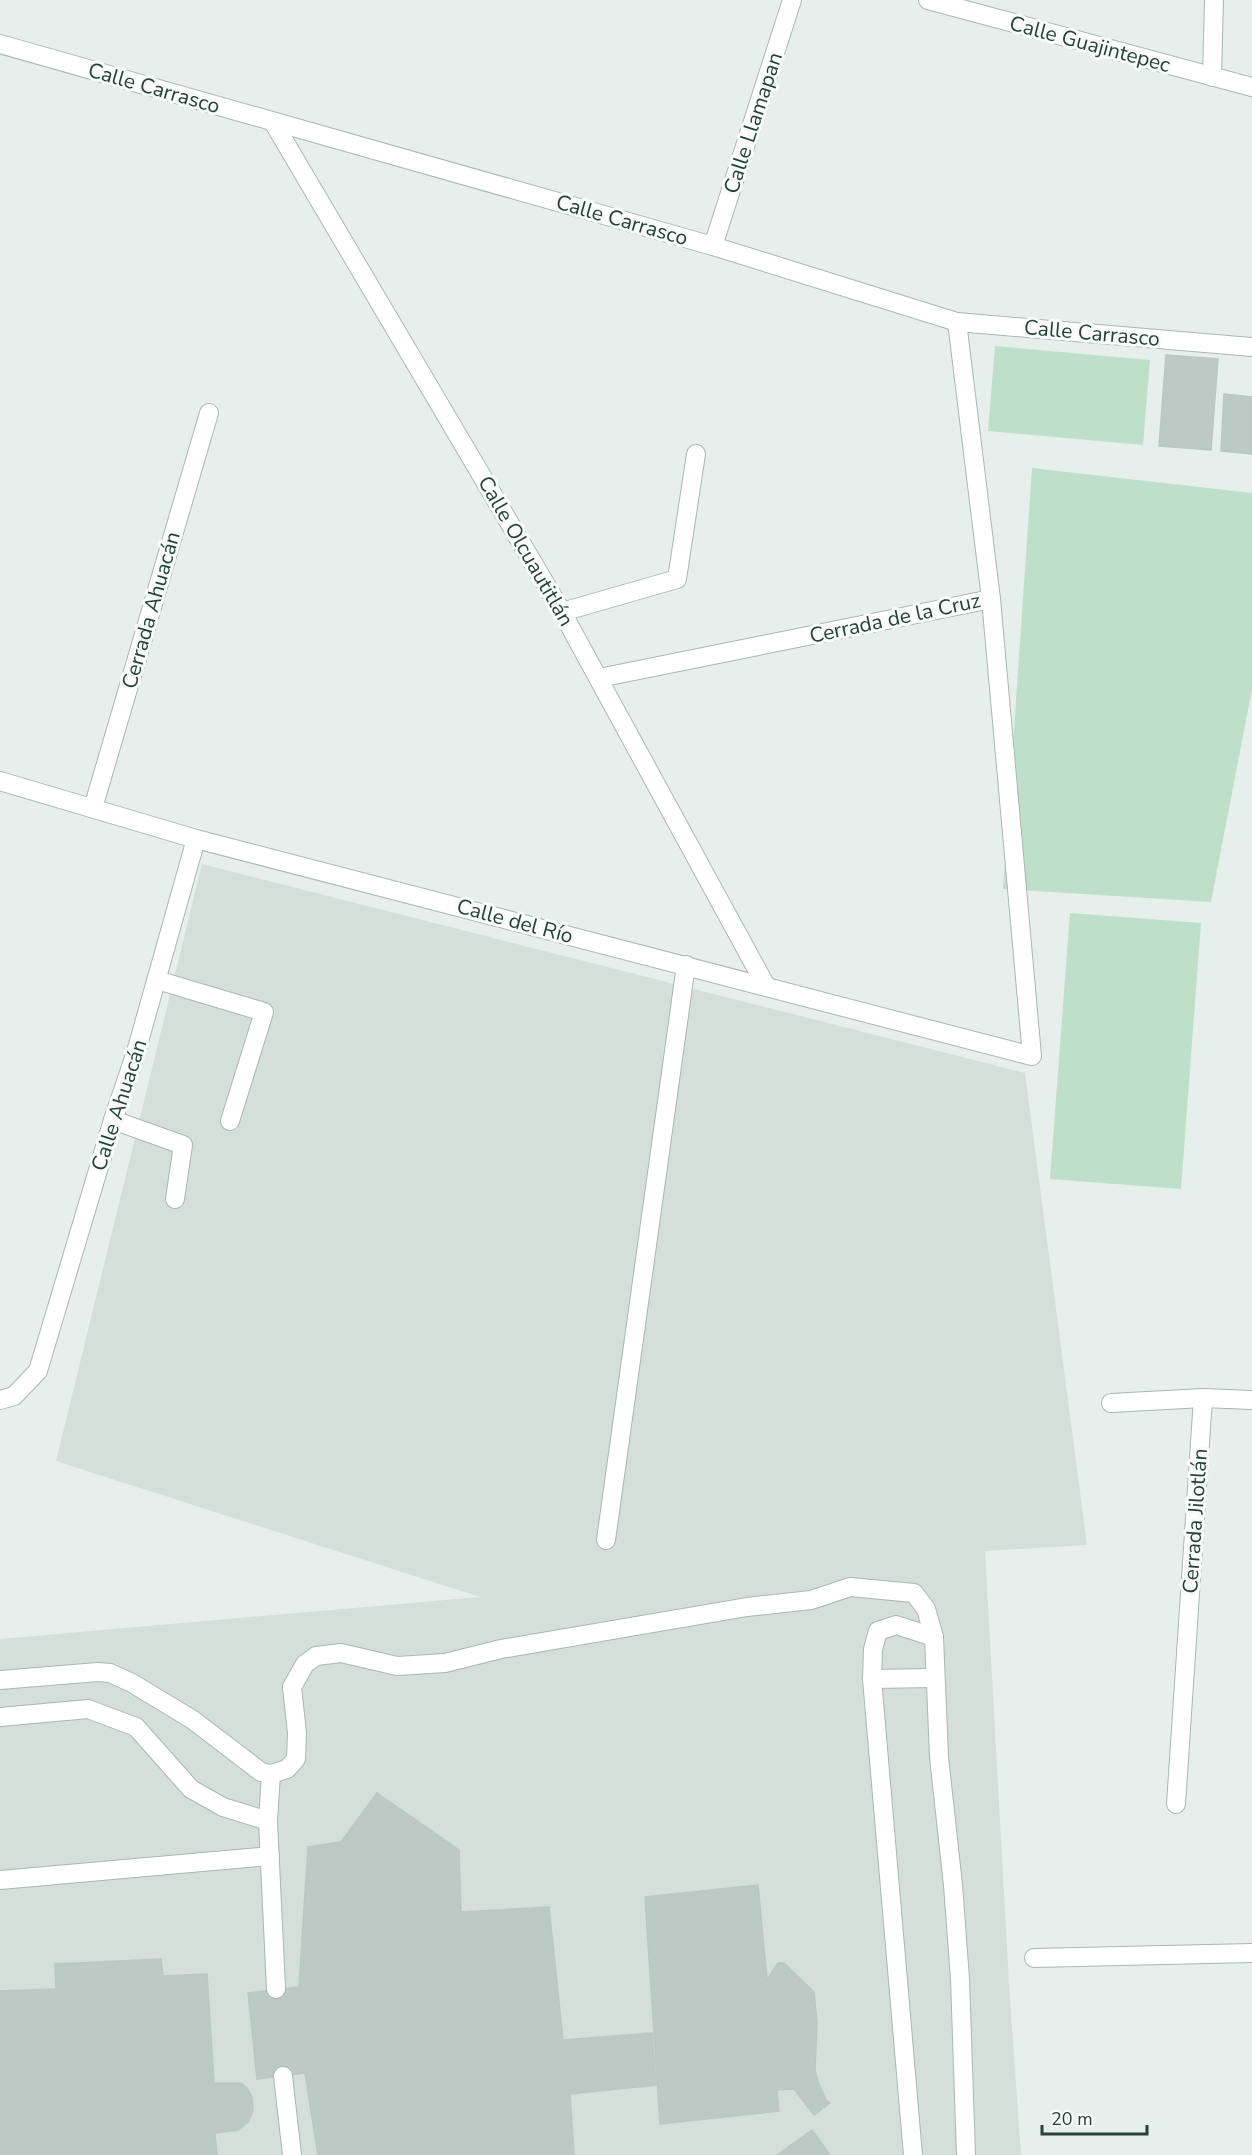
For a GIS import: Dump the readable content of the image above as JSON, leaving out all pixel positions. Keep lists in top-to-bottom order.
{
  "streets": {
    "street": [
      "Calle Guajintepec",
      "Calle Carrasco",
      "Calle Llamapan",
      "Calle Olcuautitlán",
      "Cerrada Ahuacán",
      "Cerrada de la Cruz",
      "Calle del Río",
      "Calle Ahuacán",
      "Cerrada Jilotlán"
    ]
  },
  "crossings": [
    ["Calle Carrasco", "Calle Llamapan"],
    ["Calle Carrasco", "Calle Olcuautitlán"],
    ["Calle Carrasco", "Cerrada de la Cruz"],
    ["Calle Olcuautitlán", "Cerrada de la Cruz"],
    ["Calle Olcuautitlán", "Calle del Río"],
    ["Cerrada Ahuacán", "Calle del Río"],
    ["Cerrada de la Cruz", "Calle del Río"],
    ["Calle del Río", "Calle Ahuacán"]
  ],
  "scale_bar": "20 m"
}
